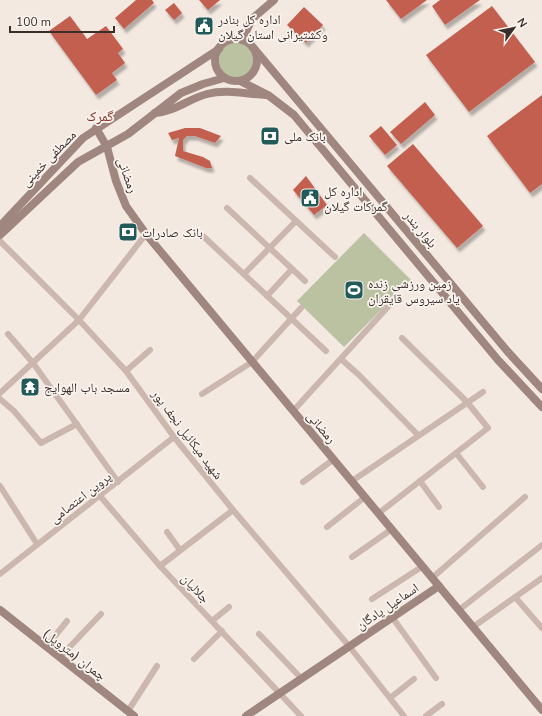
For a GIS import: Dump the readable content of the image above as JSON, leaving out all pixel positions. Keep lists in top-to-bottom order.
{
  "streets": {
    "main road": [
      "مصطفی خمینی",
      "رمضانی",
      "بلوار بندر",
      "اسماعیل پادگان",
      "چمران (متروپل)"
    ],
    "street": ["شهید میکائیل نجف پور", "پروین اعتصامی", "جلالیان"]
  },
  "crossings": [
    ["مصطفی خمینی", "رمضانی"],
    ["مصطفی خمینی", "بلوار بندر"],
    ["مصطفی خمینی", "شهید میکائیل نجف پور"],
    ["رمضانی", "اسماعیل پادگان"],
    ["شهید میکائیل نجف پور", "پروین اعتصامی"],
    ["شهید میکائیل نجف پور", "اسماعیل پادگان"],
    ["پروین اعتصامی", "جلالیان"]
  ],
  "districts": ["گمرک"],
  "places": {
    "public building": ["اداره کل بنادر وکشتیرانی استان گیلان", "اداره کل گمرکات گیلان"],
    "bank": ["بانک ملی", "بانک صادرات"],
    "sports": ["زمین ورزشی زنده یاد سیروس قایقران"],
    "temple": ["مسجد باب الهوایج"]
  },
  "scale_bar": "100 m",
  "north": "top right"
}
